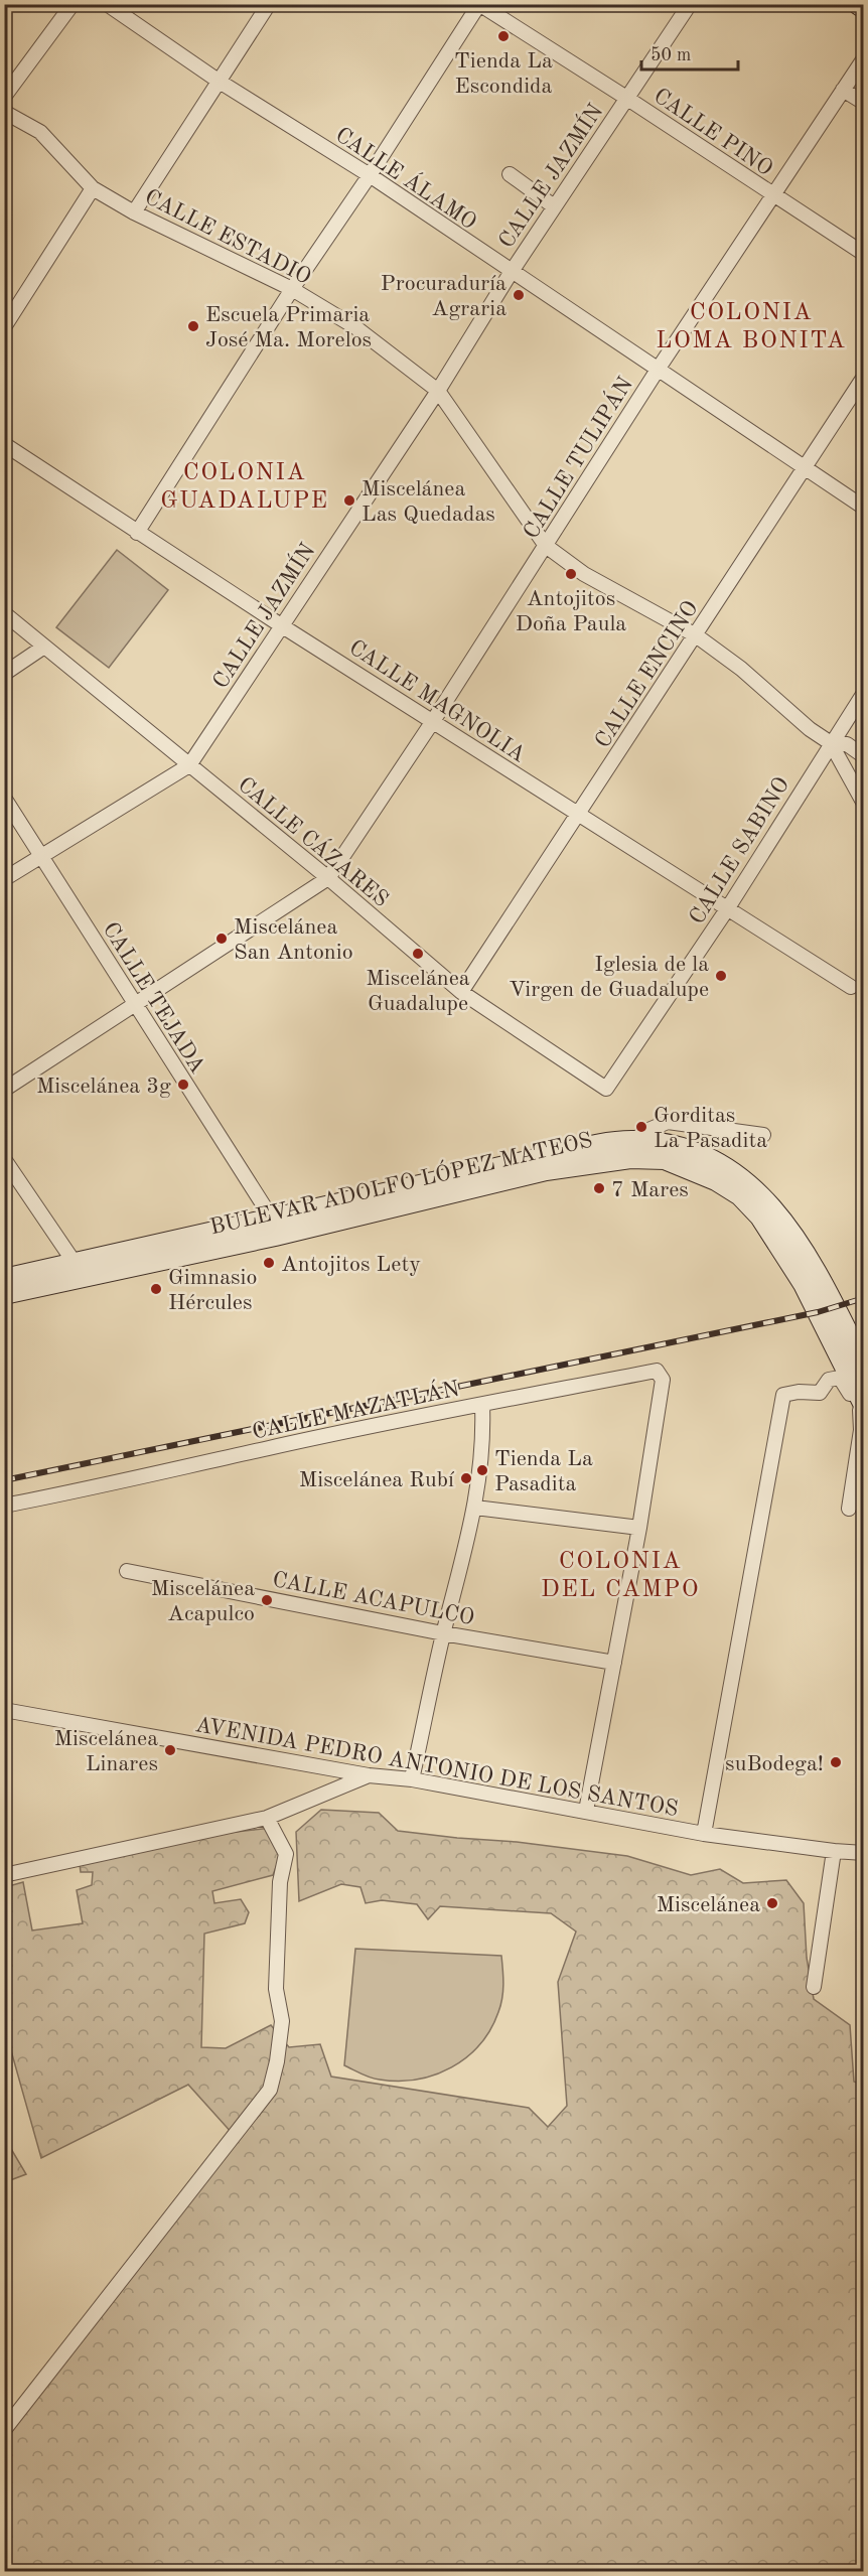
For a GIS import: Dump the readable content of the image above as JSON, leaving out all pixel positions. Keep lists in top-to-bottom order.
{
  "streets": {
    "main road": ["BULEVAR ADOLFO LÓPEZ MATEOS"],
    "street": [
      "CALLE PINO",
      "CALLE JAZMÍN",
      "CALLE ÁLAMO",
      "CALLE ESTADIO",
      "CALLE TULIPÁN",
      "CALLE ENCINO",
      "CALLE MAGNOLIA",
      "CALLE CÁZARES",
      "CALLE SABINO",
      "CALLE TEJADA",
      "CALLE MAZATLÁN",
      "CALLE ACAPULCO",
      "AVENIDA PEDRO ANTONIO DE LOS SANTOS"
    ]
  },
  "crossings": [
    ["CALLE PINO", "CALLE JAZMÍN"],
    ["CALLE PINO", "CALLE TULIPÁN"],
    ["CALLE JAZMÍN", "CALLE ÁLAMO"],
    ["CALLE JAZMÍN", "CALLE ESTADIO"],
    ["CALLE JAZMÍN", "CALLE MAGNOLIA"],
    ["CALLE JAZMÍN", "CALLE CÁZARES"],
    ["CALLE ÁLAMO", "CALLE TULIPÁN"],
    ["CALLE ÁLAMO", "CALLE ENCINO"],
    ["CALLE ESTADIO", "CALLE TULIPÁN"],
    ["CALLE ESTADIO", "CALLE ENCINO"],
    ["CALLE ESTADIO", "CALLE SABINO"],
    ["CALLE TULIPÁN", "CALLE MAGNOLIA"],
    ["CALLE TULIPÁN", "CALLE CÁZARES"],
    ["CALLE ENCINO", "CALLE MAGNOLIA"],
    ["CALLE ENCINO", "CALLE CÁZARES"],
    ["CALLE MAGNOLIA", "CALLE SABINO"],
    ["CALLE CÁZARES", "CALLE SABINO"],
    ["CALLE TEJADA", "BULEVAR ADOLFO LÓPEZ MATEOS"],
    ["CALLE MAZATLÁN", "CALLE ACAPULCO"],
    ["CALLE MAZATLÁN", "AVENIDA PEDRO ANTONIO DE LOS SANTOS"]
  ],
  "districts": ["COLONIA LOMA BONITA", "COLONIA GUADALUPE", "COLONIA DEL CAMPO"],
  "places": [
    "Tienda La Escondida",
    "Procuraduría Agraria",
    "Escuela Primaria José Ma. Morelos",
    "Miscelánea Las Quedadas",
    "Antojitos Doña Paula",
    "Miscelánea San Antonio",
    "Miscelánea Guadalupe",
    "Iglesia de la Virgen de Guadalupe",
    "Miscelánea 3g",
    "Gorditas La Pasadita",
    "7 Mares",
    "Antojitos Lety",
    "Gimnasio Hércules",
    "Tienda La Pasadita",
    "Miscelánea Rubí",
    "Miscelánea Acapulco",
    "Miscelánea Linares",
    "suBodega!",
    "Miscelánea"
  ],
  "scale_bar": "50 m"
}
